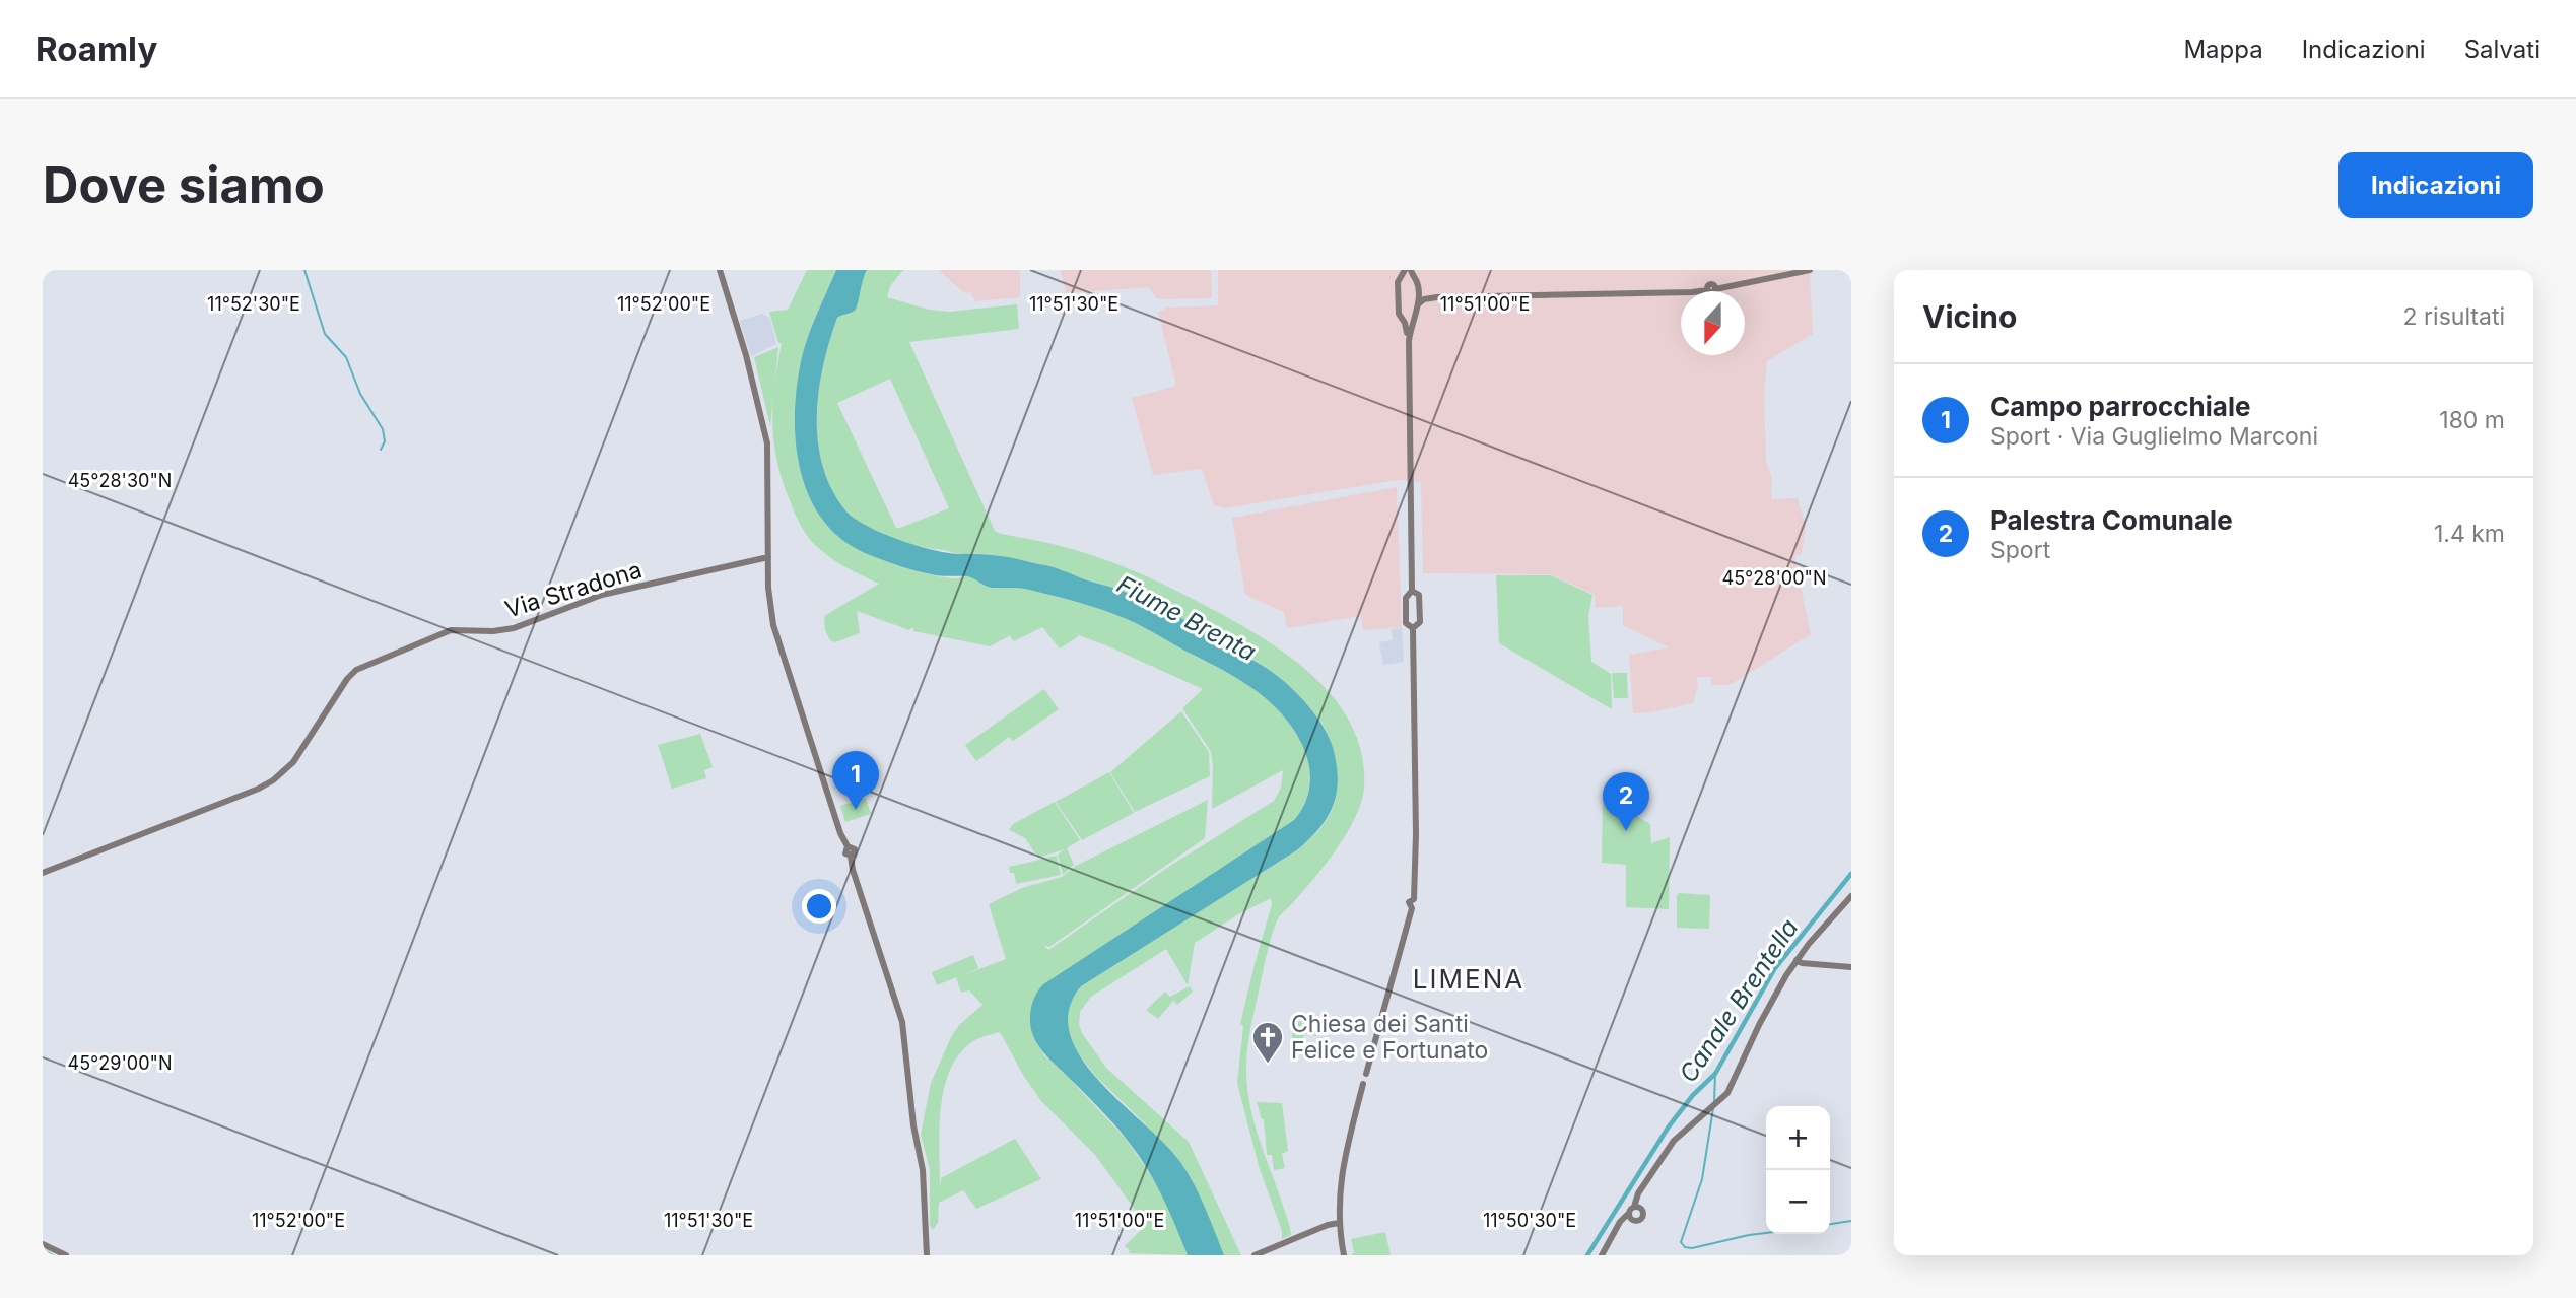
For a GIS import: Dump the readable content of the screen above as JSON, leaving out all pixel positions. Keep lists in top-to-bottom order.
{
  "streets": {
    "street": ["Via Stradona"]
  },
  "districts": ["LIMENA"],
  "water": ["Fiume Brenta", "Canale Brentella"],
  "places": {
    "church": ["Chiesa dei Santi Felice e Fortunato"]
  },
  "north": "bottom",
  "page": {
    "header": "Roamly",
    "nav": ["Mappa", "Indicazioni", "Salvati"],
    "buttons": "Indicazioni",
    "title": "Dove siamo",
    "heading": ["Vicino", "2 risultati"],
    "list": [
      {
        "mark": "1",
        "name": "Campo parrocchiale",
        "note": "Sport · Via Guglielmo Marconi",
        "value": "180 m"
      },
      {
        "mark": "2",
        "name": "Palestra Comunale",
        "note": "Sport",
        "value": "1.4 km"
      }
    ],
    "pins": ["1", "2"],
    "map_buttons": ["+", "−"]
  },
  "coordinates": [
    "11°52'00\"E",
    "11°51'30\"E",
    "11°51'00\"E",
    "11°52'30\"E",
    "45°28'30\"N",
    "45°28'00\"N",
    "45°29'00\"N",
    "11°50'30\"E"
  ]
}
